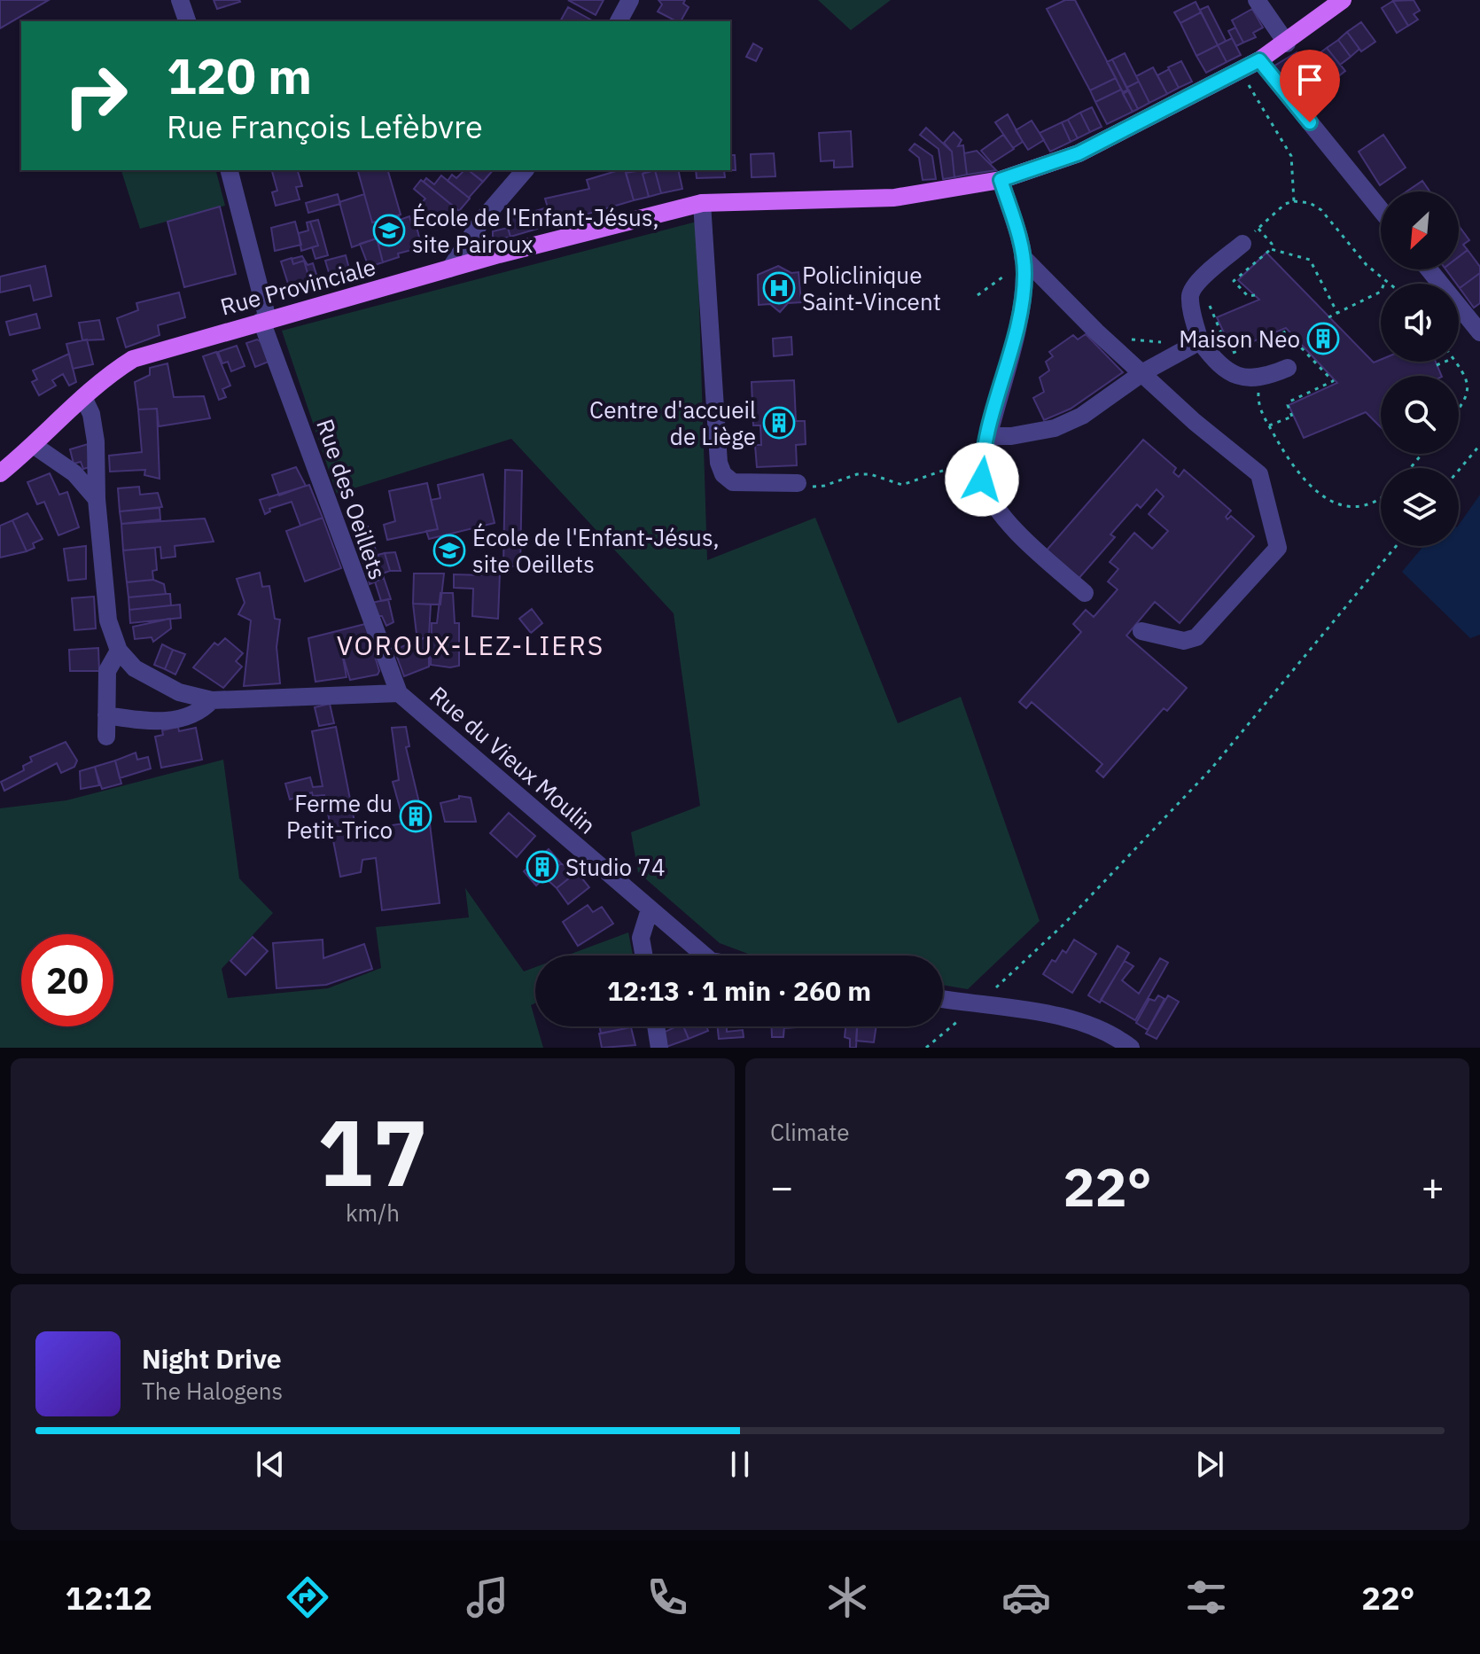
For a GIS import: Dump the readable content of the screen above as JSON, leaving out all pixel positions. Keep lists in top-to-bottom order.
{
  "streets": {
    "main road": ["Rue Provinciale"],
    "street": ["Rue des Oeillets", "Rue du Vieux Moulin"]
  },
  "crossings": [
    ["Rue Provinciale", "Rue des Oeillets"],
    ["Rue des Oeillets", "Rue du Vieux Moulin"]
  ],
  "districts": ["VOROUX-LEZ-LIERS"],
  "places": {
    "school or university": ["École de l'Enfant-Jésus, site Pairoux", "École de l'Enfant-Jésus, site Oeillets"],
    "hospital": ["Policlinique Saint-Vincent"],
    "building": [
      "Maison Neo",
      "Centre d'accueil de Liège",
      "Ferme du Petit-Trico",
      "Studio 74"
    ]
  },
  "north": "bottom left",
  "page": {
    "turn": ["120 m", "Rue François Lefèbvre"],
    "limit": "20",
    "trip": "12:13 · 1 min · 260 m",
    "tile": [
      ["17", "km/h"],
      "Climate"
    ],
    "heat": ["−", "22°", "+"],
    "song": ["Night Drive", "The Halogens"],
    "tabs": ["12:12", "22°"]
  }
}
